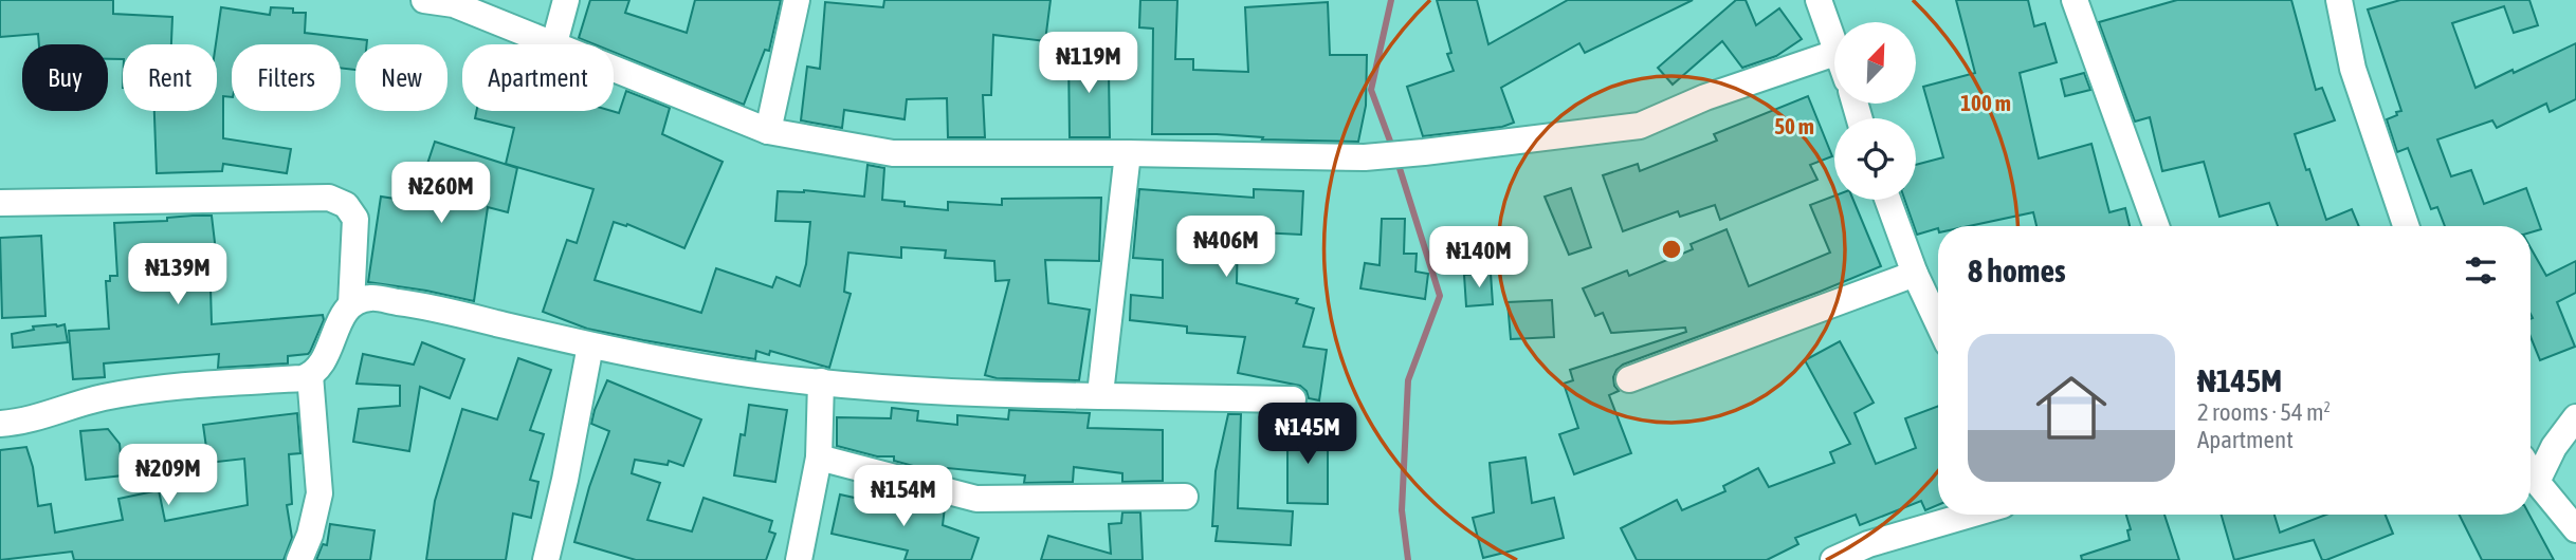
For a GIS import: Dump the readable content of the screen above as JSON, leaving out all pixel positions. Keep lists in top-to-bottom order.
{
  "north": "top right",
  "page": {
    "price": [
      "₦119M",
      "₦260M",
      "₦406M",
      "₦140M",
      "₦139M",
      "₦145M",
      "₦209M",
      "₦154M"
    ],
    "chip": [
      "Buy",
      "Rent",
      "Filters",
      "New",
      "Apartment"
    ],
    "heading": "8 homes",
    "list": [
      {
        "name": "₦145M",
        "note": "2 rooms · 54 m² · Apartment"
      }
    ]
  },
  "rings": ["100 m", "50 m"]
}
